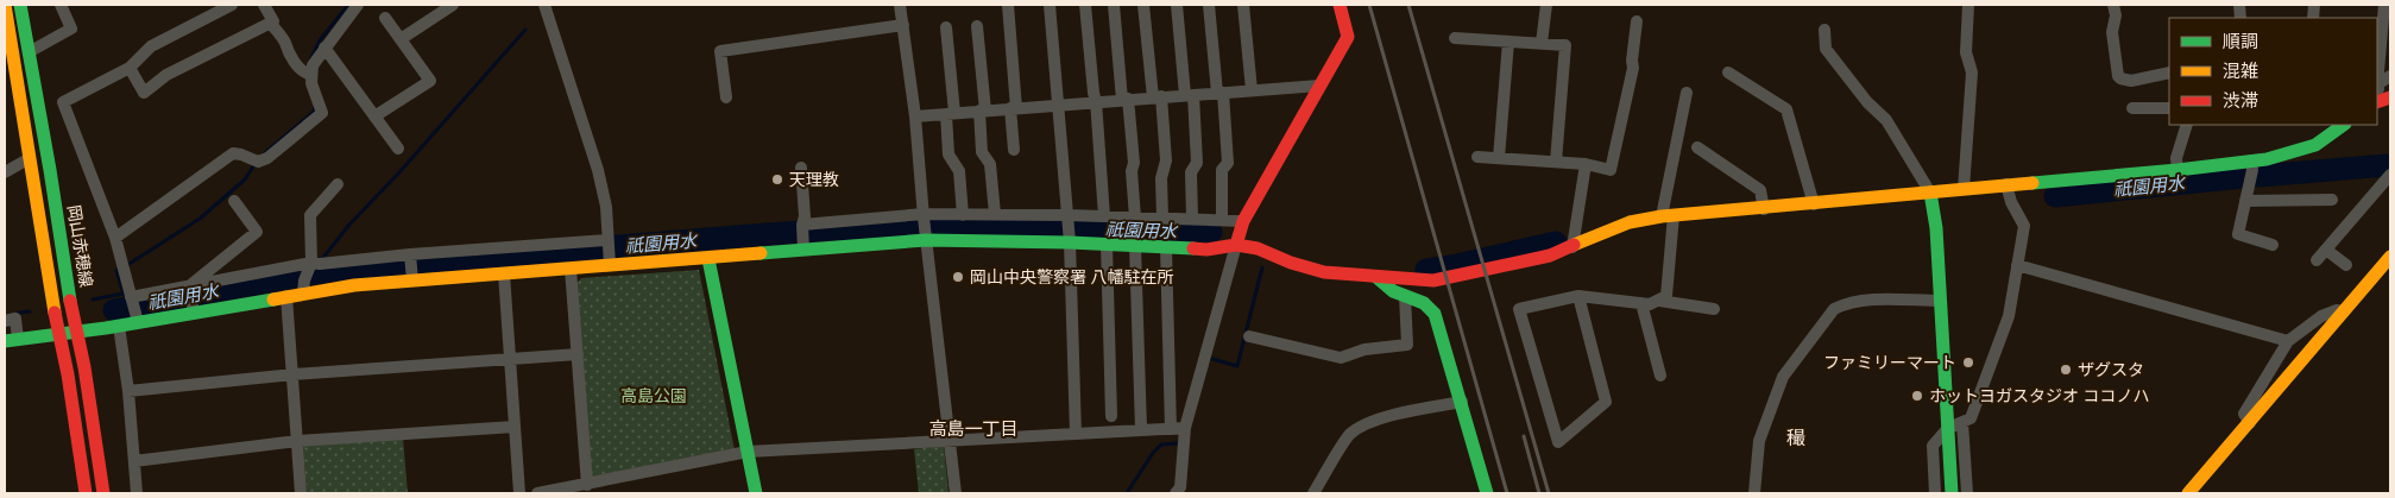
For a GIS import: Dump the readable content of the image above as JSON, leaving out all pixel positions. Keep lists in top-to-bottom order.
{
  "streets": {
    "street": ["岡山赤穂線"]
  },
  "districts": ["高島一丁目", "穝"],
  "water": ["祇園用水"],
  "parks": ["高島公園"],
  "places": [
    "天理教",
    "岡山中央警察署 八幡駐在所",
    "ファミリーマート",
    "ザグスタ",
    "ホットヨガスタジオ ココノハ"
  ],
  "legend": ["順調", "混雑", "渋滞"]
}
